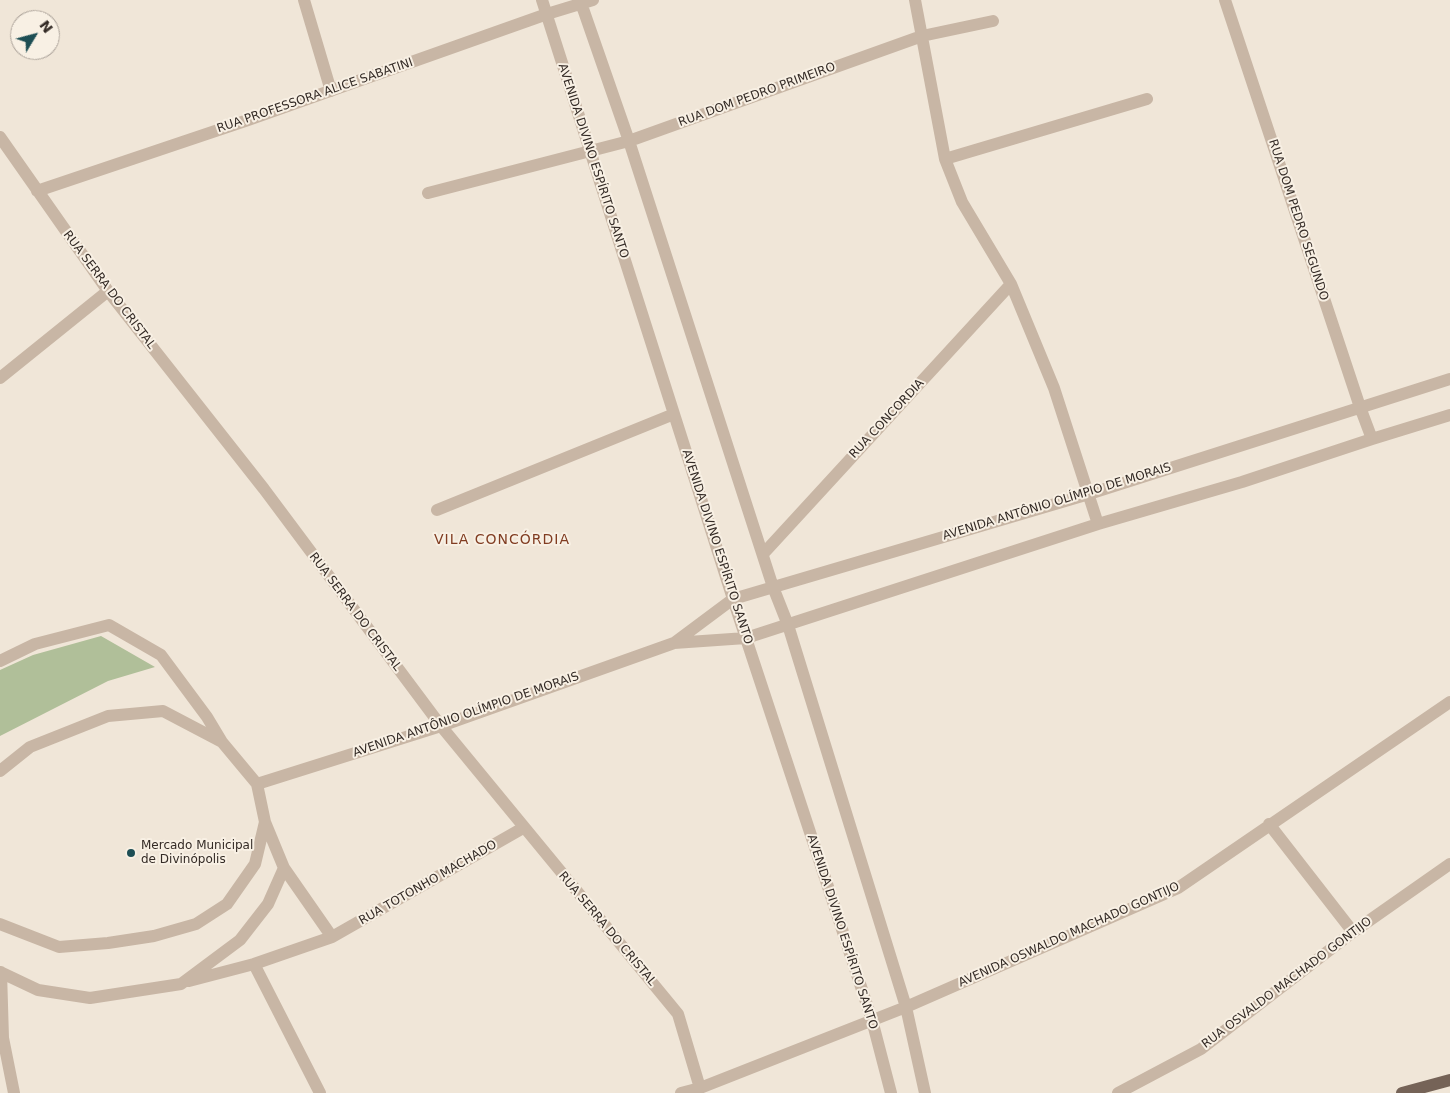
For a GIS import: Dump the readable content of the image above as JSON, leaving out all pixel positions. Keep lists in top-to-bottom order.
{
  "streets": {
    "street": [
      "RUA DOM PEDRO PRIMEIRO",
      "RUA PROFESSORA ALICE SABATINI",
      "AVENIDA DIVINO ESPÍRITO SANTO",
      "RUA DOM PEDRO SEGUNDO",
      "RUA SERRA DO CRISTAL",
      "RUA CONCORDIA",
      "AVENIDA ANTÔNIO OLÍMPIO DE MORAIS",
      "RUA TOTONHO MACHADO",
      "AVENIDA OSWALDO MACHADO GONTIJO",
      "RUA OSVALDO MACHADO GONTIJO"
    ]
  },
  "crossings": [
    ["RUA DOM PEDRO PRIMEIRO", "AVENIDA DIVINO ESPÍRITO SANTO"],
    ["RUA PROFESSORA ALICE SABATINI", "AVENIDA DIVINO ESPÍRITO SANTO"],
    ["RUA PROFESSORA ALICE SABATINI", "RUA SERRA DO CRISTAL"],
    ["AVENIDA DIVINO ESPÍRITO SANTO", "AVENIDA ANTÔNIO OLÍMPIO DE MORAIS"],
    ["AVENIDA DIVINO ESPÍRITO SANTO", "AVENIDA OSWALDO MACHADO GONTIJO"],
    ["RUA DOM PEDRO SEGUNDO", "AVENIDA ANTÔNIO OLÍMPIO DE MORAIS"],
    ["RUA SERRA DO CRISTAL", "AVENIDA ANTÔNIO OLÍMPIO DE MORAIS"],
    ["RUA SERRA DO CRISTAL", "RUA TOTONHO MACHADO"],
    ["RUA SERRA DO CRISTAL", "AVENIDA OSWALDO MACHADO GONTIJO"]
  ],
  "districts": ["VILA CONCÓRDIA"],
  "places": ["Mercado Municipal de Divinópolis"],
  "north": "top right"
}
